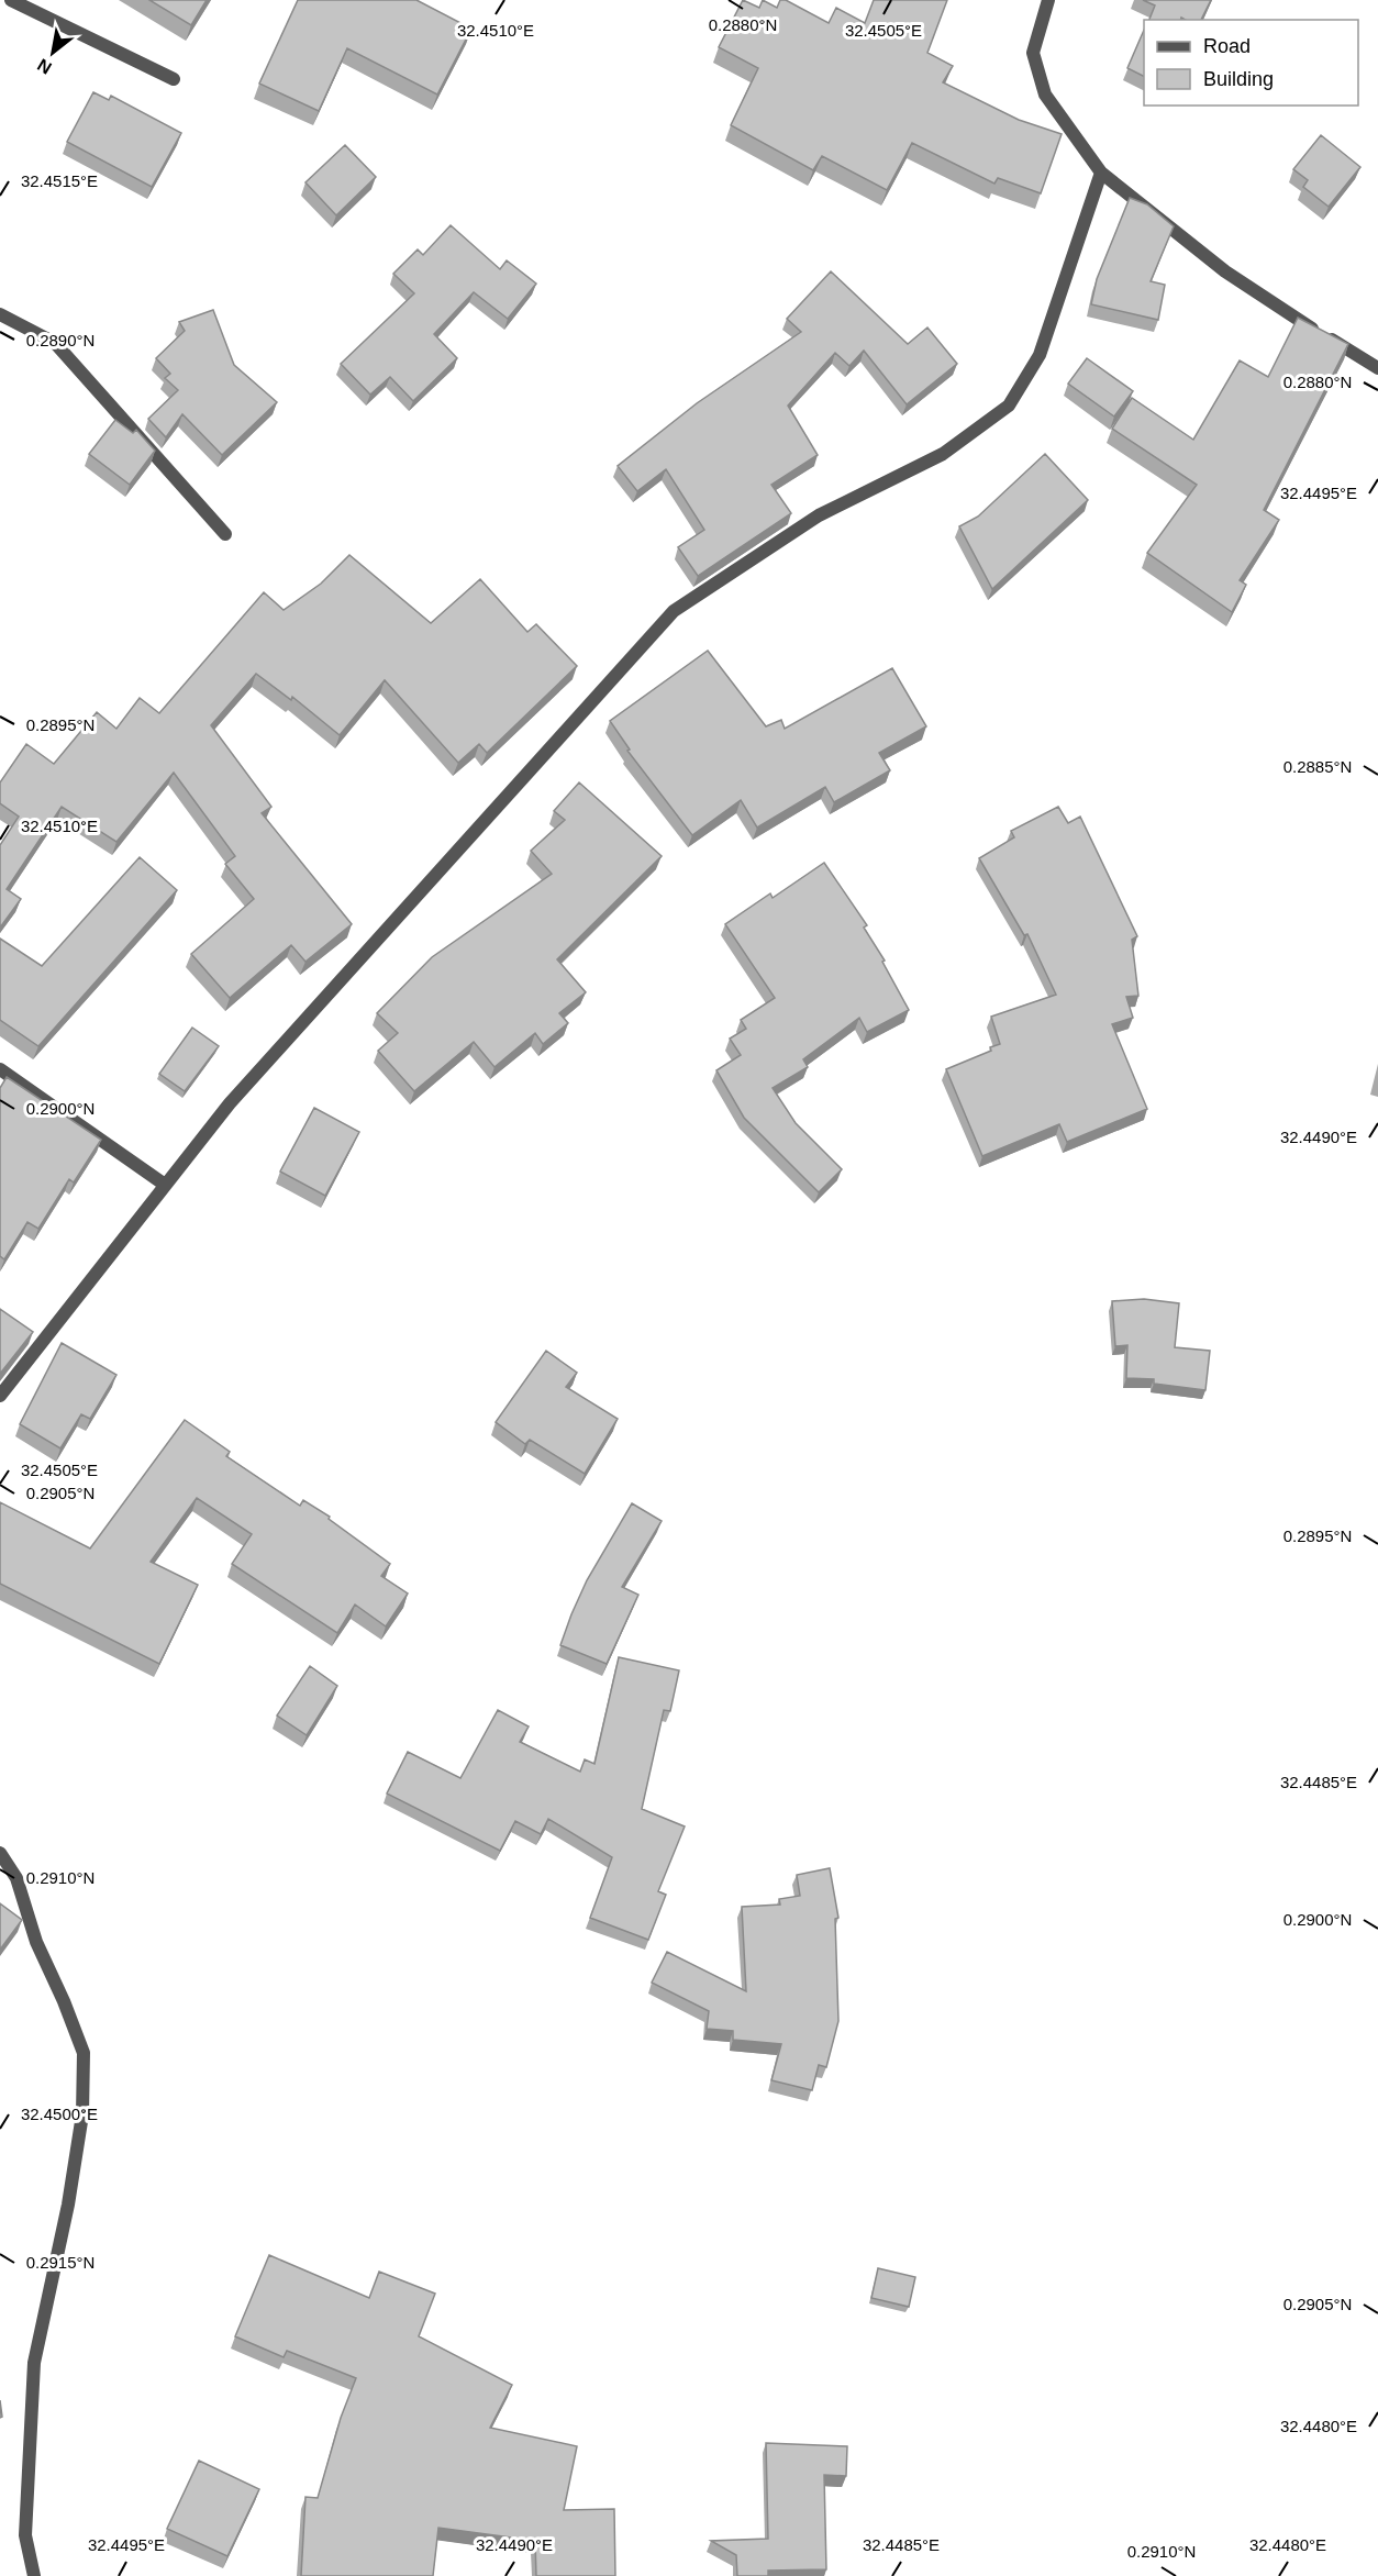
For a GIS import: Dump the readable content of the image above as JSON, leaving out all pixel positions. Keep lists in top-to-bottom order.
{
  "legend": ["Road", "Building"],
  "north": "bottom left",
  "coordinates": [
    "0.2880°N",
    "32.4510°E",
    "32.4505°E",
    "32.4515°E",
    "0.2890°N",
    "32.4495°E",
    "0.2895°N",
    "0.2885°N",
    "0.2900°N",
    "32.4490°E",
    "0.2905°N",
    "32.4485°E",
    "0.2910°N",
    "32.4500°E",
    "0.2915°N",
    "32.4480°E"
  ]
}
